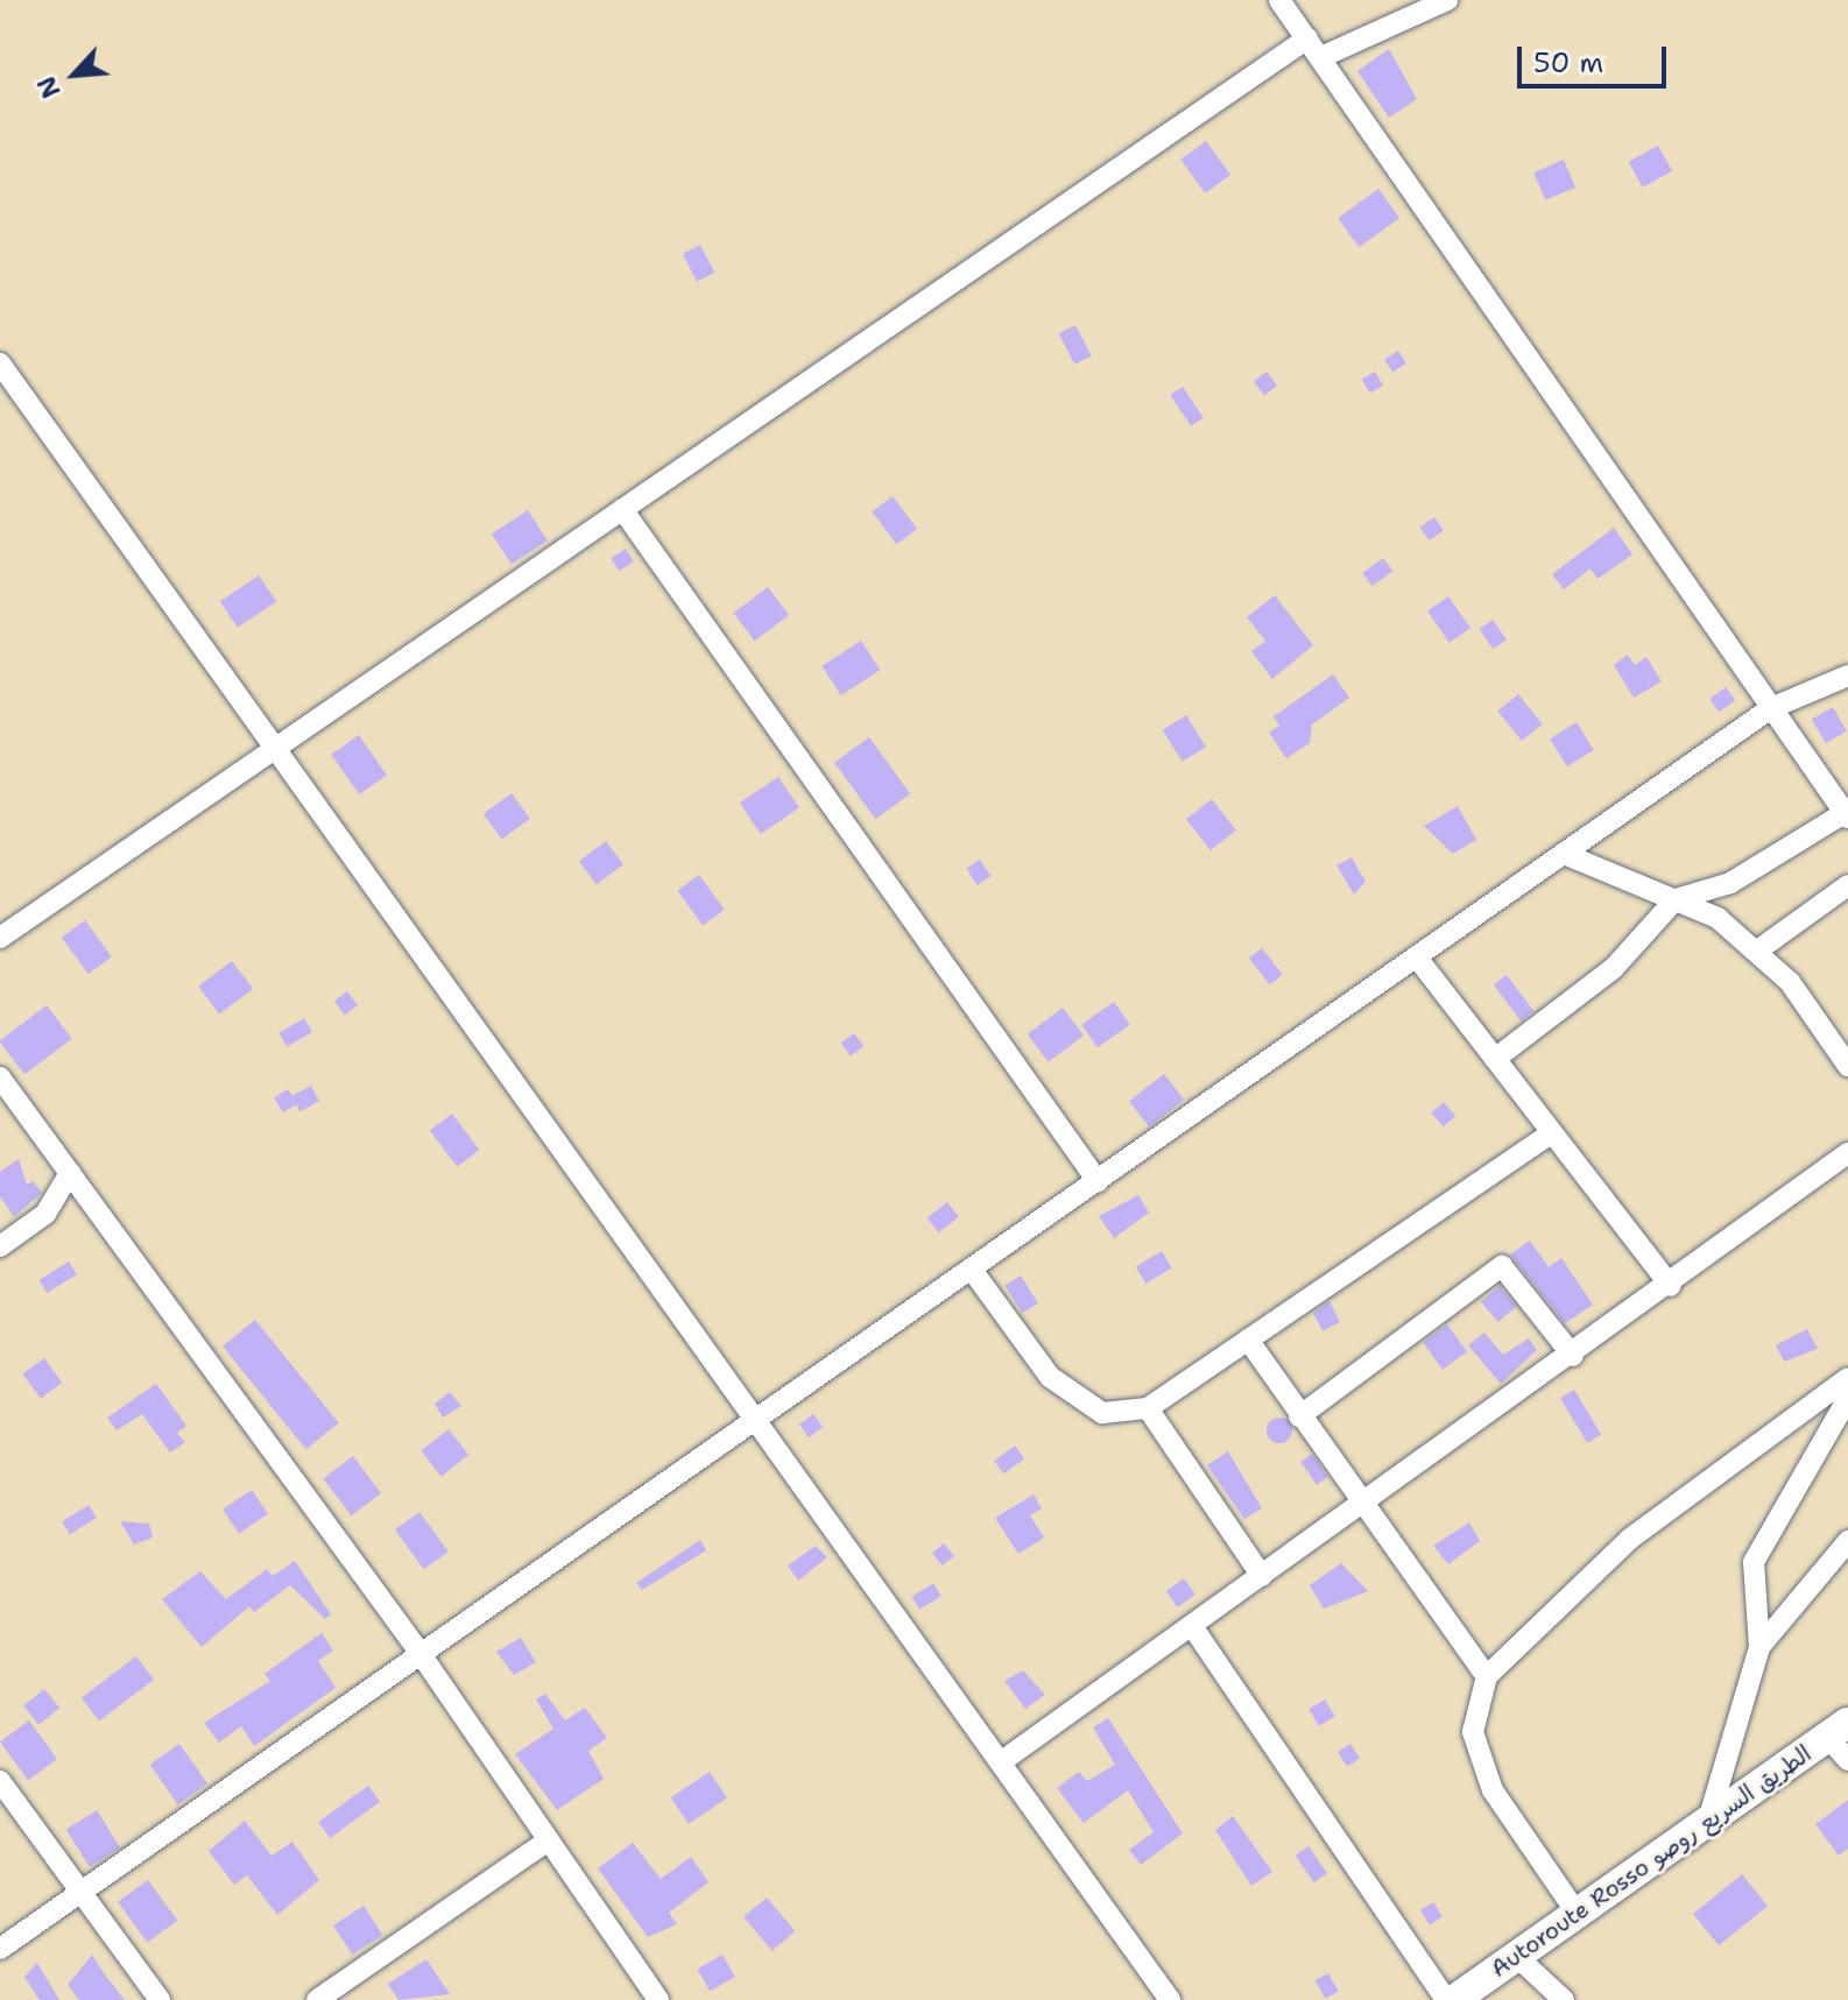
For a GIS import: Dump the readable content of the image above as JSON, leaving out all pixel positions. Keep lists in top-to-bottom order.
{
  "streets": {
    "highway": ["Autoroute Rosso الطريق السريع روصو"]
  },
  "scale_bar": "50 m",
  "north": "bottom left"
}
